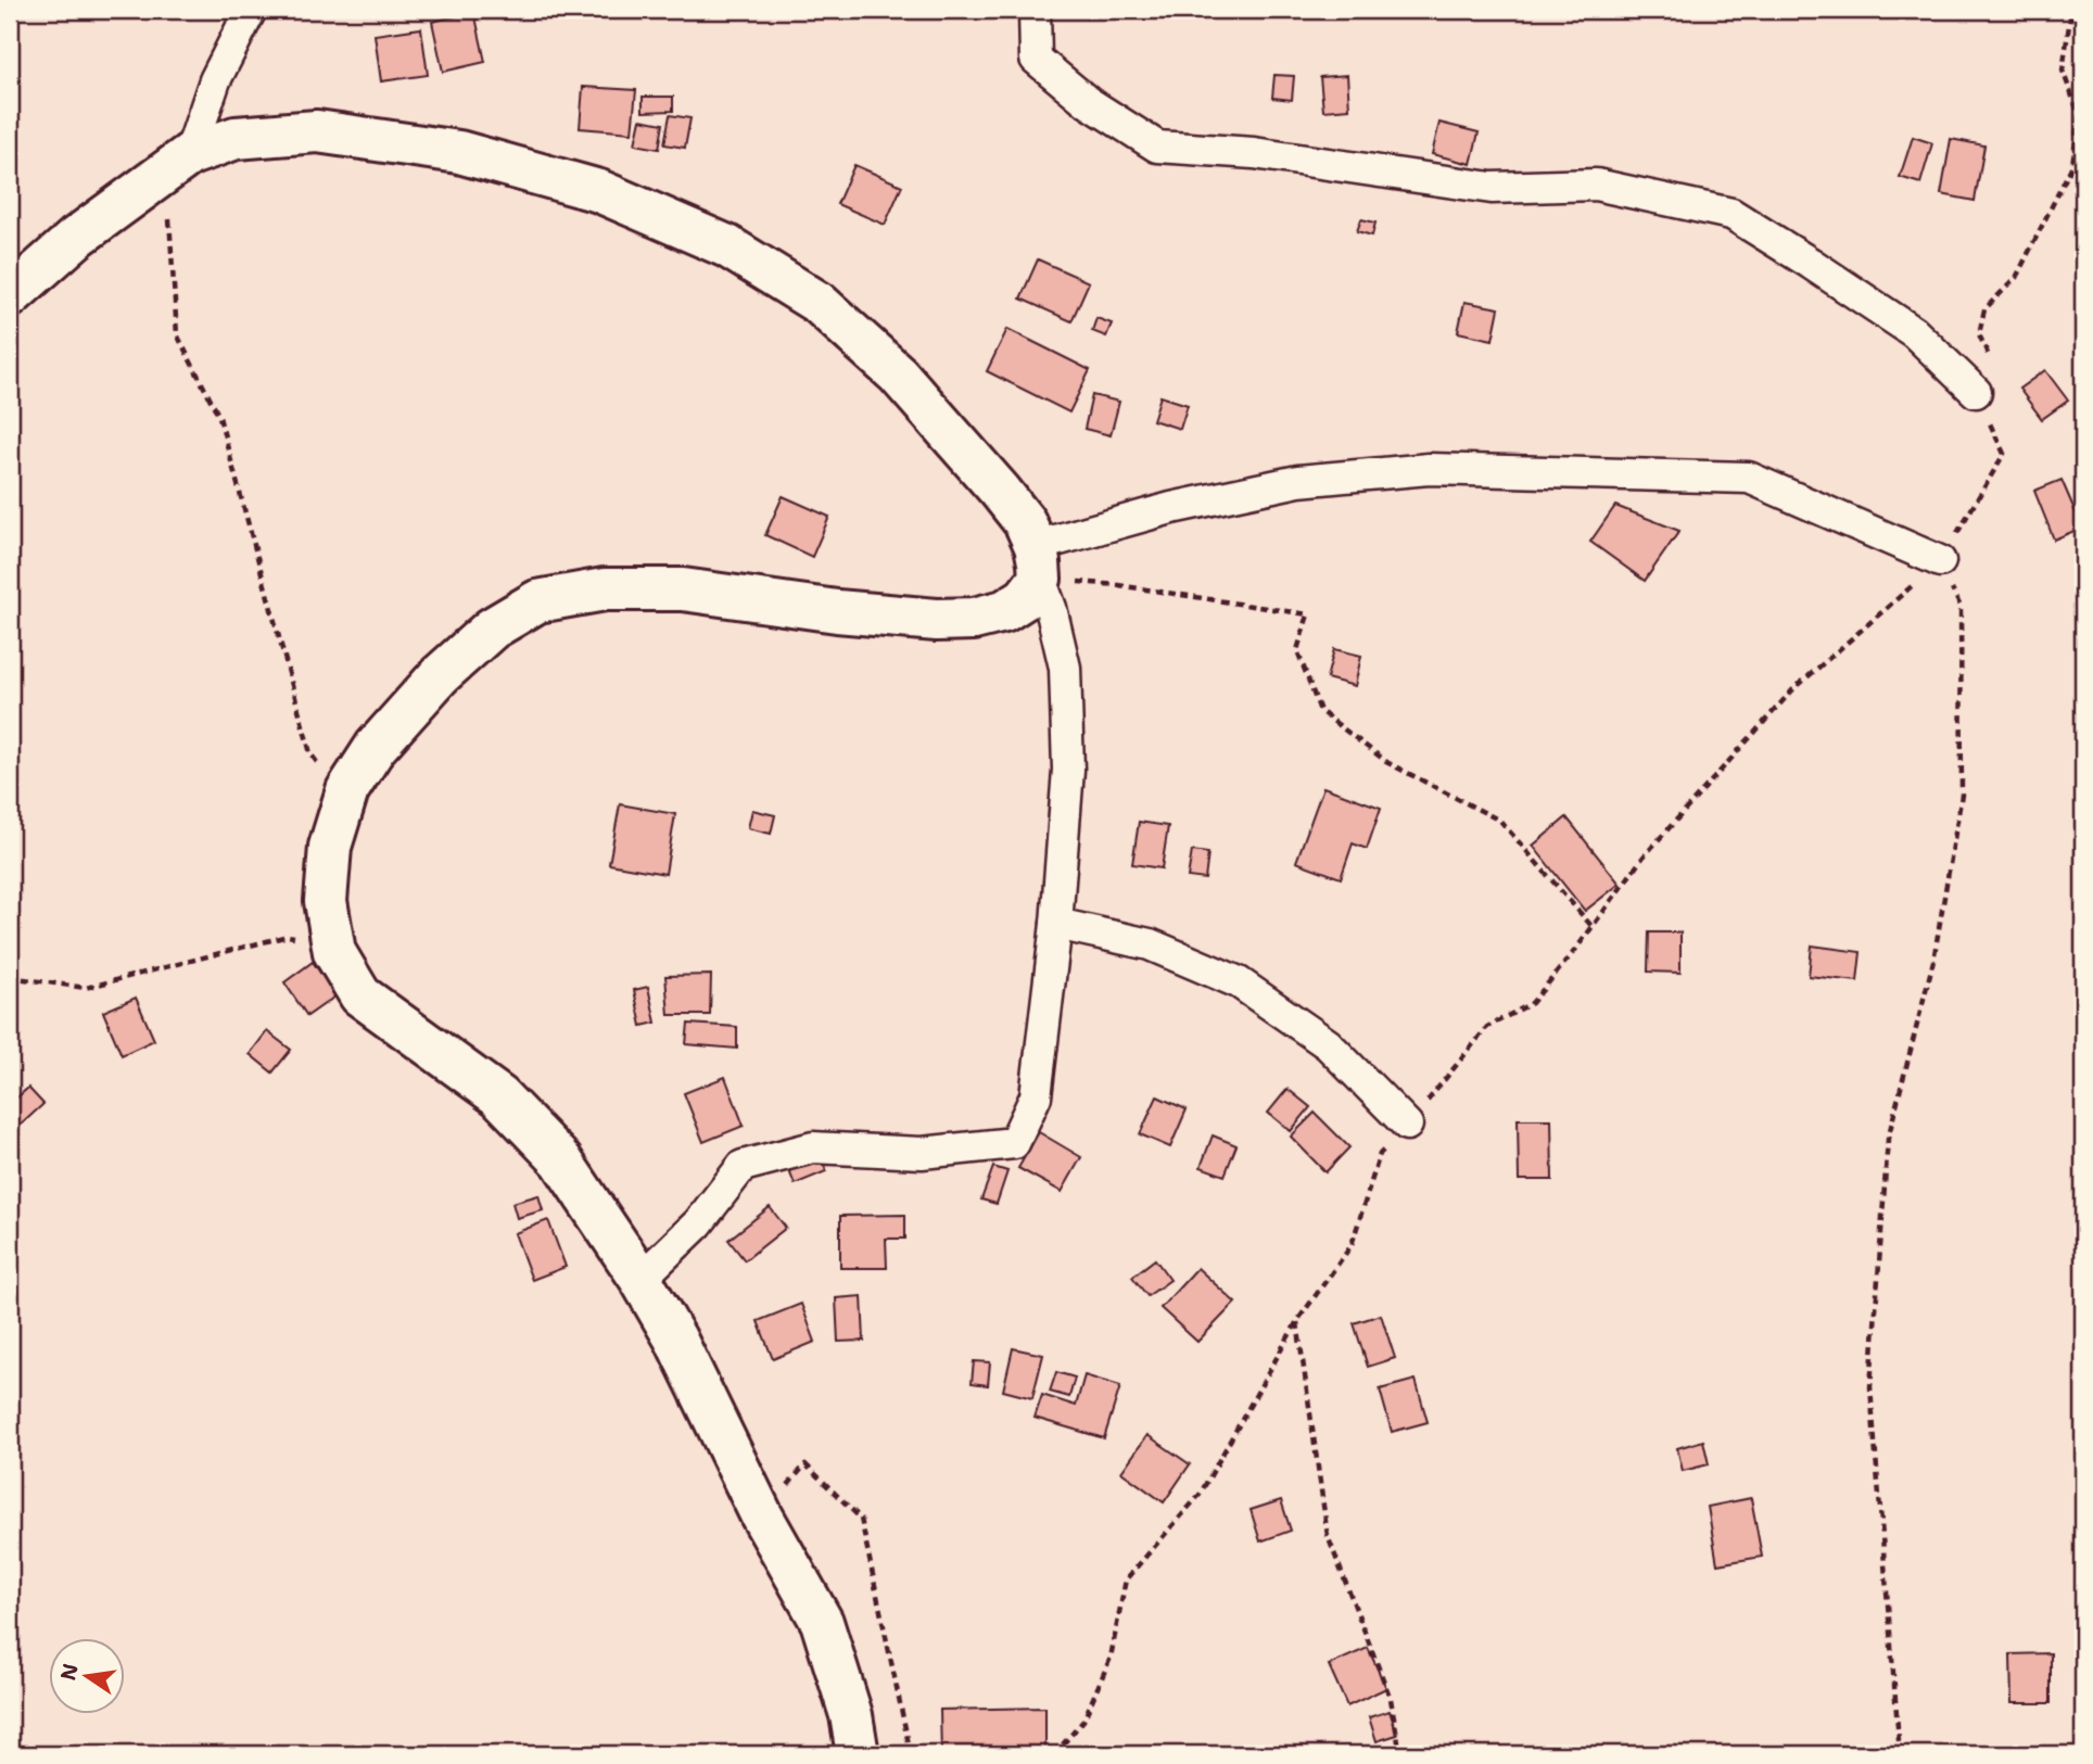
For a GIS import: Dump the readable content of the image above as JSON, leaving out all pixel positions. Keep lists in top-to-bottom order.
{
  "north": "left"
}
